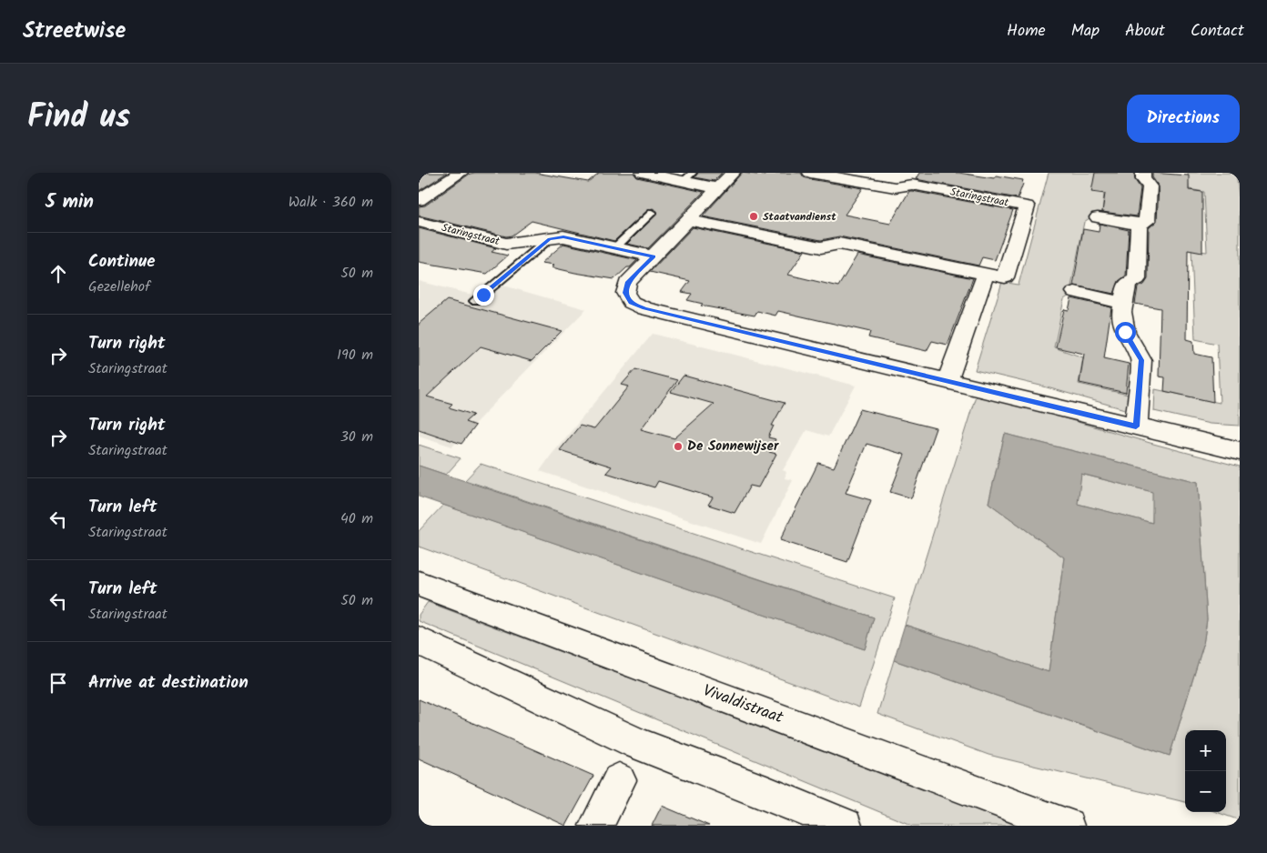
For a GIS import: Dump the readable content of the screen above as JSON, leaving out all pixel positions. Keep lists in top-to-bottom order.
{
  "streets": {
    "street": ["Staringstraat", "Vivaldistraat"]
  },
  "places": ["Staatvandienst", "De Sonnewijser"],
  "page": {
    "header": "Streetwise",
    "nav": [
      "Home",
      "Map",
      "About",
      "Contact"
    ],
    "title": "Find us",
    "buttons": "Directions",
    "heading": ["5 min", "Walk · 360 m"],
    "list": [
      ["Continue", "Gezellehof", "50 m"],
      ["Turn right", "Staringstraat", "190 m"],
      ["Turn right", "Staringstraat", "30 m"],
      ["Turn left", "Staringstraat", "40 m"],
      ["Turn left", "Staringstraat", "50 m"],
      "Arrive at destination"
    ],
    "map_buttons": ["+", "−"]
  }
}
